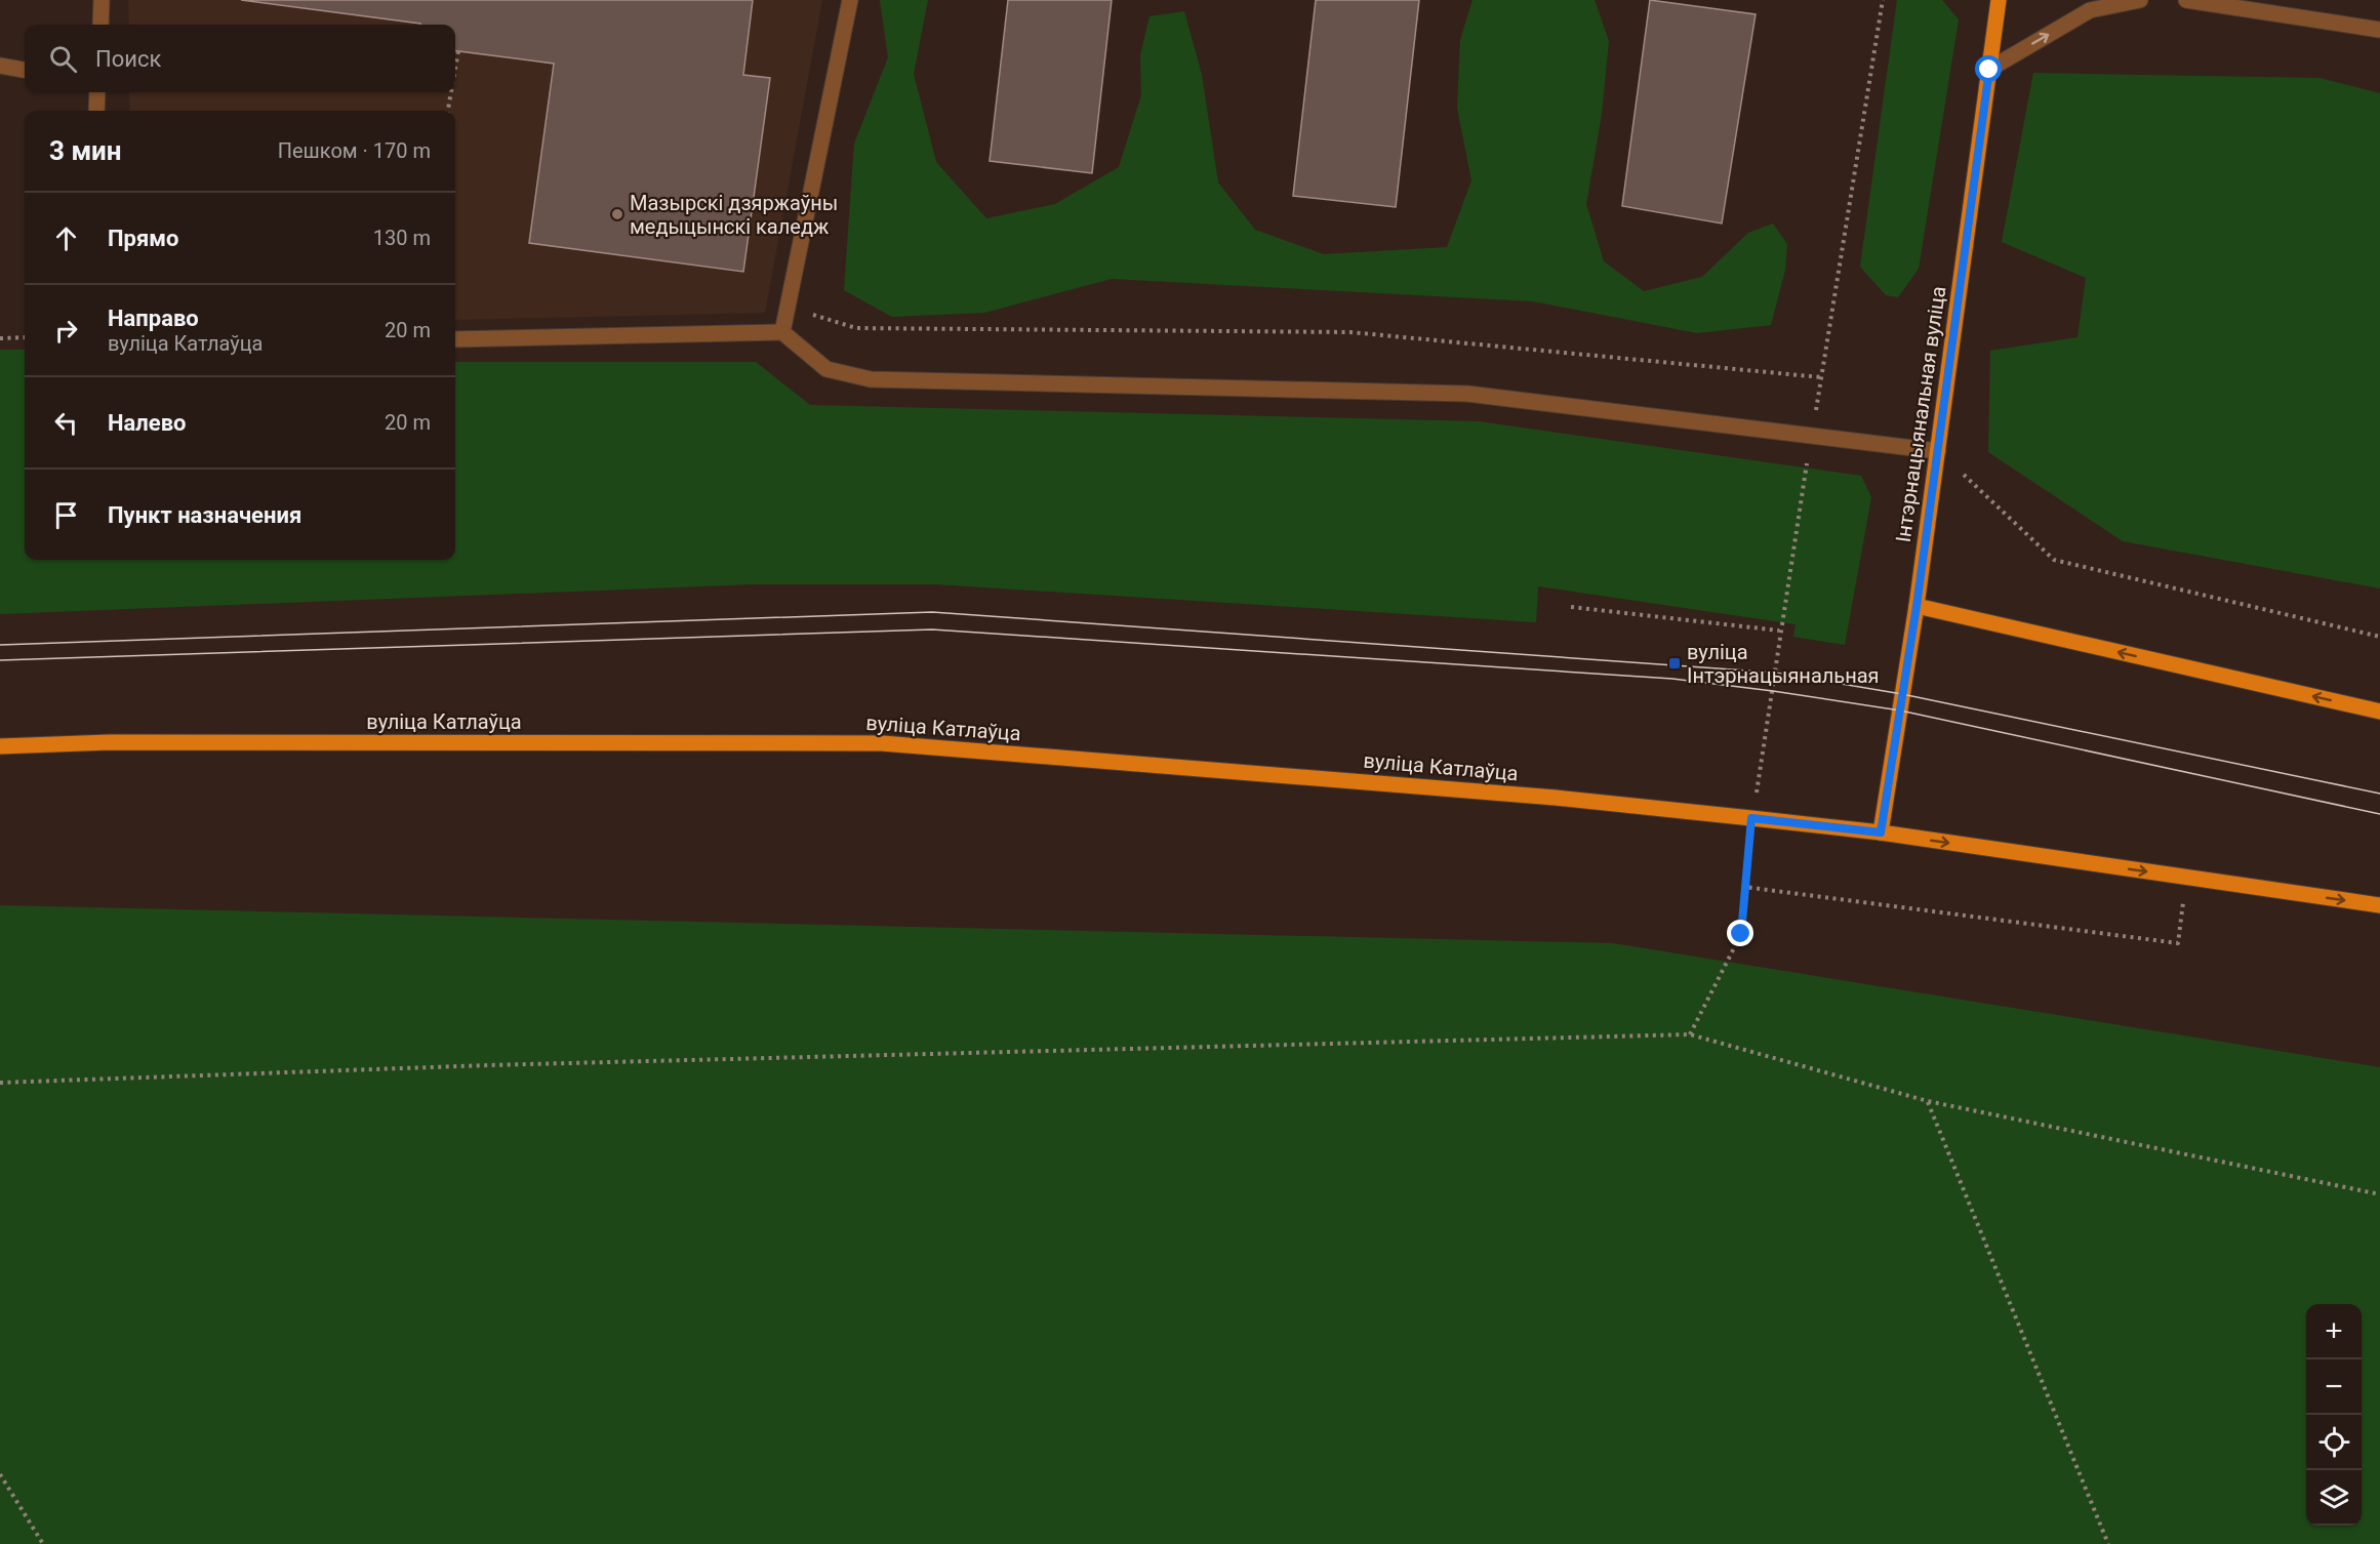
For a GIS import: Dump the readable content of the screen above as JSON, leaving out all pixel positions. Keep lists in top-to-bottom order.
{
  "streets": {
    "main road": ["Інтэрнацыянальная вуліца", "вуліца Катлаўца"]
  },
  "crossings": [
    ["Інтэрнацыянальная вуліца", "вуліца Катлаўца"]
  ],
  "places": {
    "other": ["Мазырскі дзяржаўны медыцынскі каледж"],
    "transit": ["вуліца Інтэрнацыянальная"]
  },
  "page": {
    "search": "Поиск",
    "heading": ["3 мин", "Пешком · 170 m"],
    "list": [
      ["Прямо", "130 m"],
      ["Направо", "вуліца Катлаўца", "20 m"],
      ["Налево", "20 m"],
      "Пункт назначения"
    ],
    "map_buttons": ["+", "−"]
  }
}
